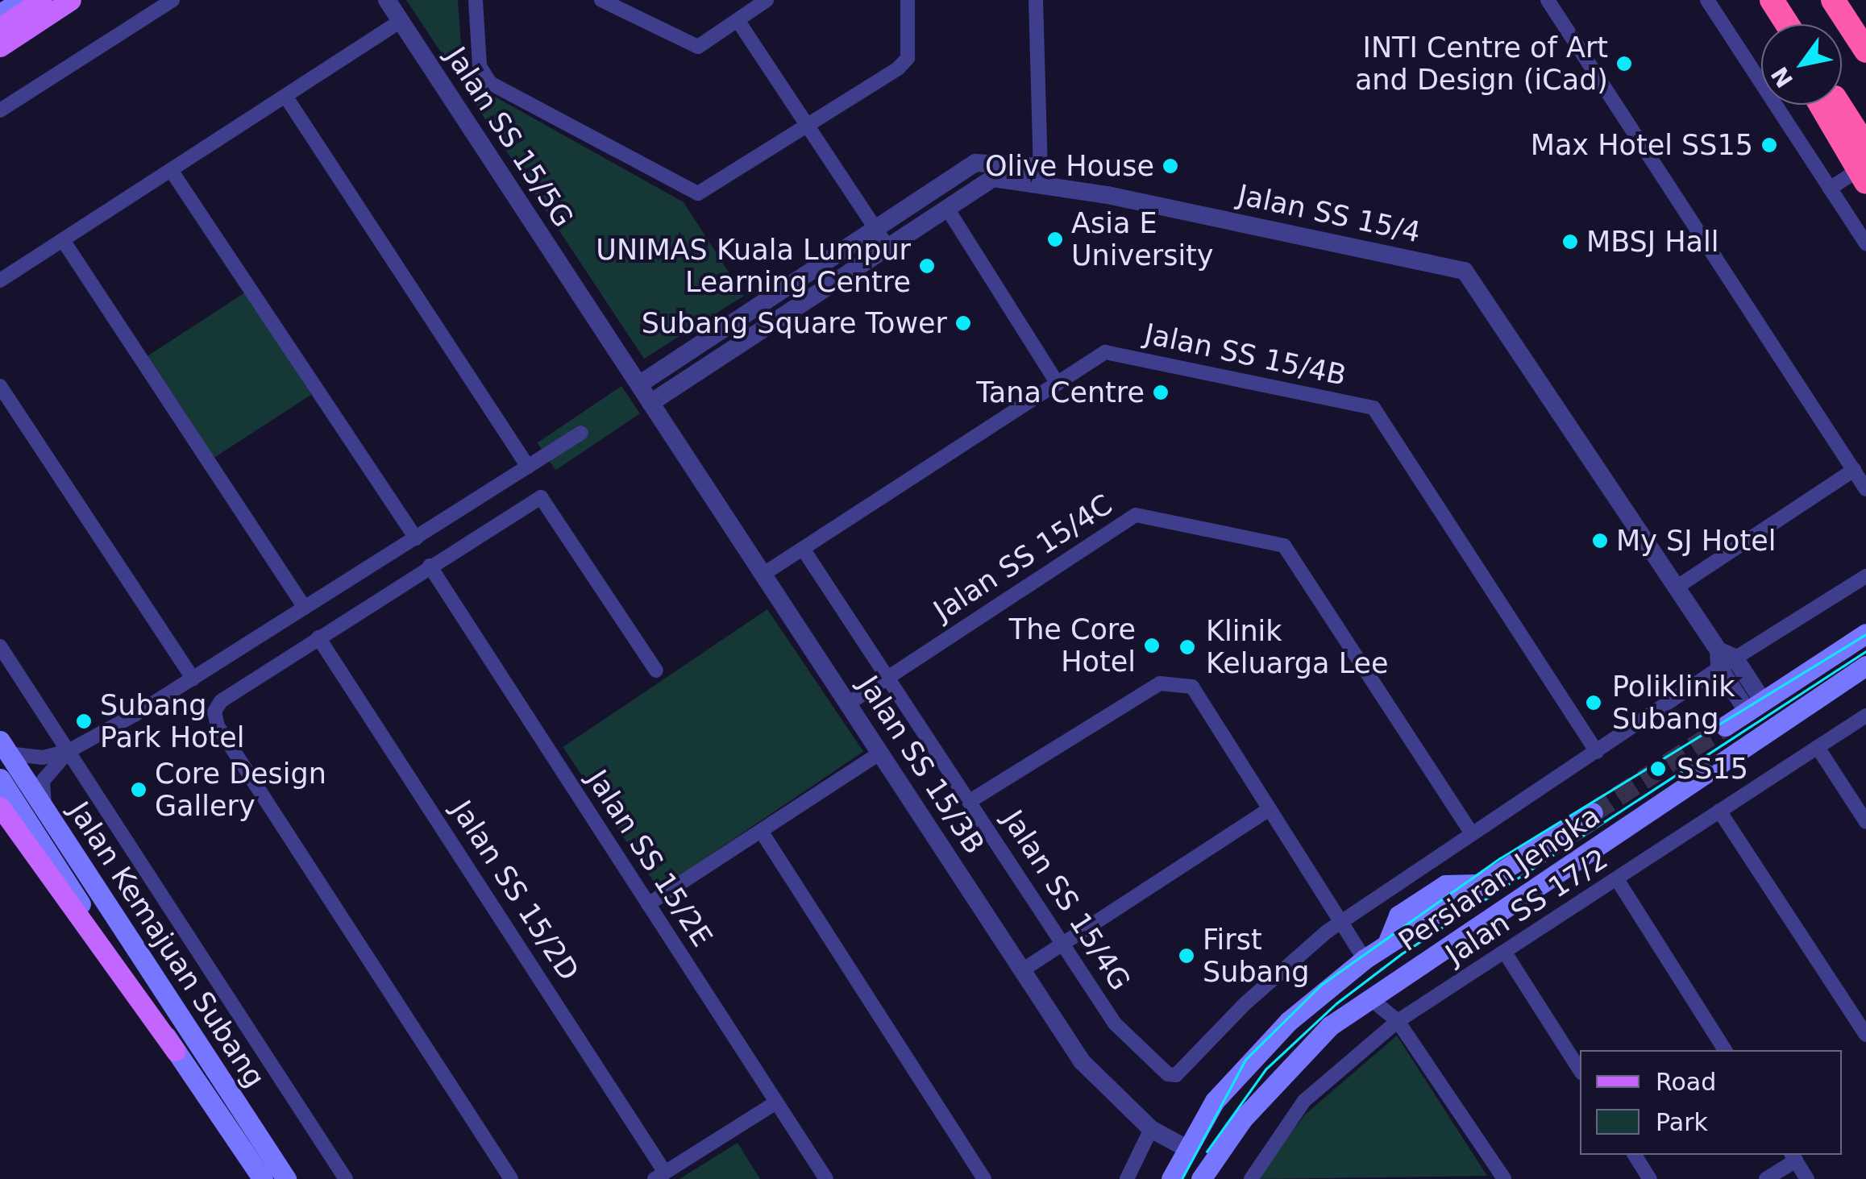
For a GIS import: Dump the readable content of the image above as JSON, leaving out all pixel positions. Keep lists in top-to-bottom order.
{
  "streets": {
    "main road": ["Persiaran Jengka", "Jalan Kemajuan Subang"],
    "street": [
      "Jalan SS 15/5G",
      "Jalan SS 15/4",
      "Jalan SS 15/4B",
      "Jalan SS 15/4C",
      "Jalan SS 15/3B",
      "Jalan SS 15/2E",
      "Jalan SS 15/2D",
      "Jalan SS 15/4G",
      "Jalan SS 17/2"
    ]
  },
  "crossings": [
    ["Jalan SS 15/5G", "Jalan SS 15/4"],
    ["Jalan SS 15/5G", "Jalan SS 15/3B"],
    ["Jalan SS 15/4", "Jalan SS 15/3B"],
    ["Jalan SS 15/4B", "Jalan SS 15/3B"],
    ["Jalan SS 15/4B", "Jalan SS 15/4G"],
    ["Jalan SS 15/4C", "Jalan SS 15/3B"],
    ["Jalan SS 15/4C", "Jalan SS 15/4G"],
    ["Jalan SS 15/3B", "Persiaran Jengka"]
  ],
  "places": [
    "INTI Centre of Art and Design (iCad)",
    "Max Hotel SS15",
    "Olive House",
    "Asia E University",
    "MBSJ Hall",
    "UNIMAS Kuala Lumpur Learning Centre",
    "Subang Square Tower",
    "Tana Centre",
    "My SJ Hotel",
    "The Core Hotel",
    "Klinik Keluarga Lee",
    "Poliklinik Subang",
    "Subang Park Hotel",
    "SS15",
    "Core Design Gallery",
    "First Subang"
  ],
  "legend": ["Road", "Park"],
  "north": "bottom left"
}
